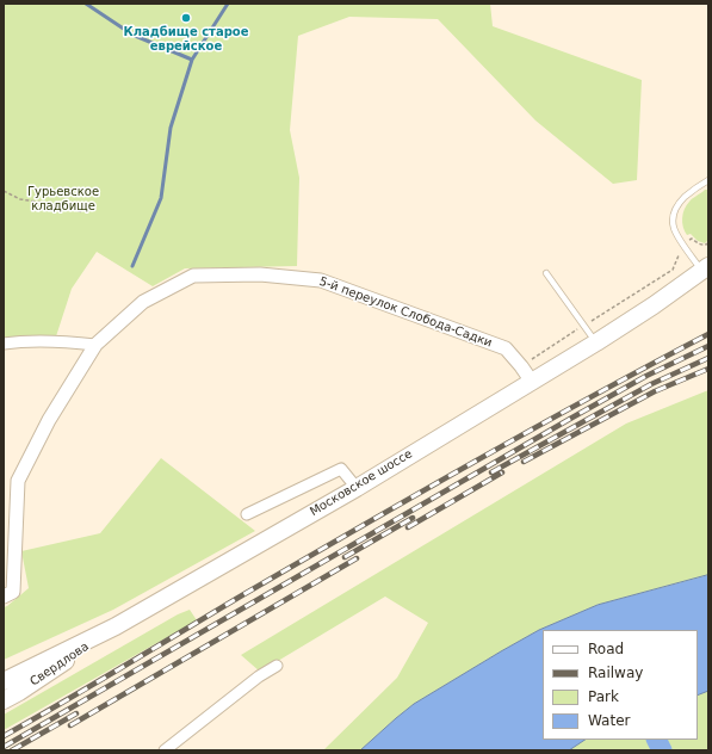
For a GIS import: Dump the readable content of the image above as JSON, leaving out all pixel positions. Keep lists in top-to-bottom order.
{
  "streets": {
    "main road": ["Московское шоссе", "Свердлова"],
    "street": ["5-й переулок Слобода-Садки"]
  },
  "crossings": [
    ["5-й переулок Слобода-Садки", "Московское шоссе"],
    ["Московское шоссе", "Свердлова"]
  ],
  "parks": ["Гурьевское кладбище"],
  "places": ["Кладбище старое еврейское"],
  "legend": [
    "Road",
    "Railway",
    "Park",
    "Water"
  ]
}
